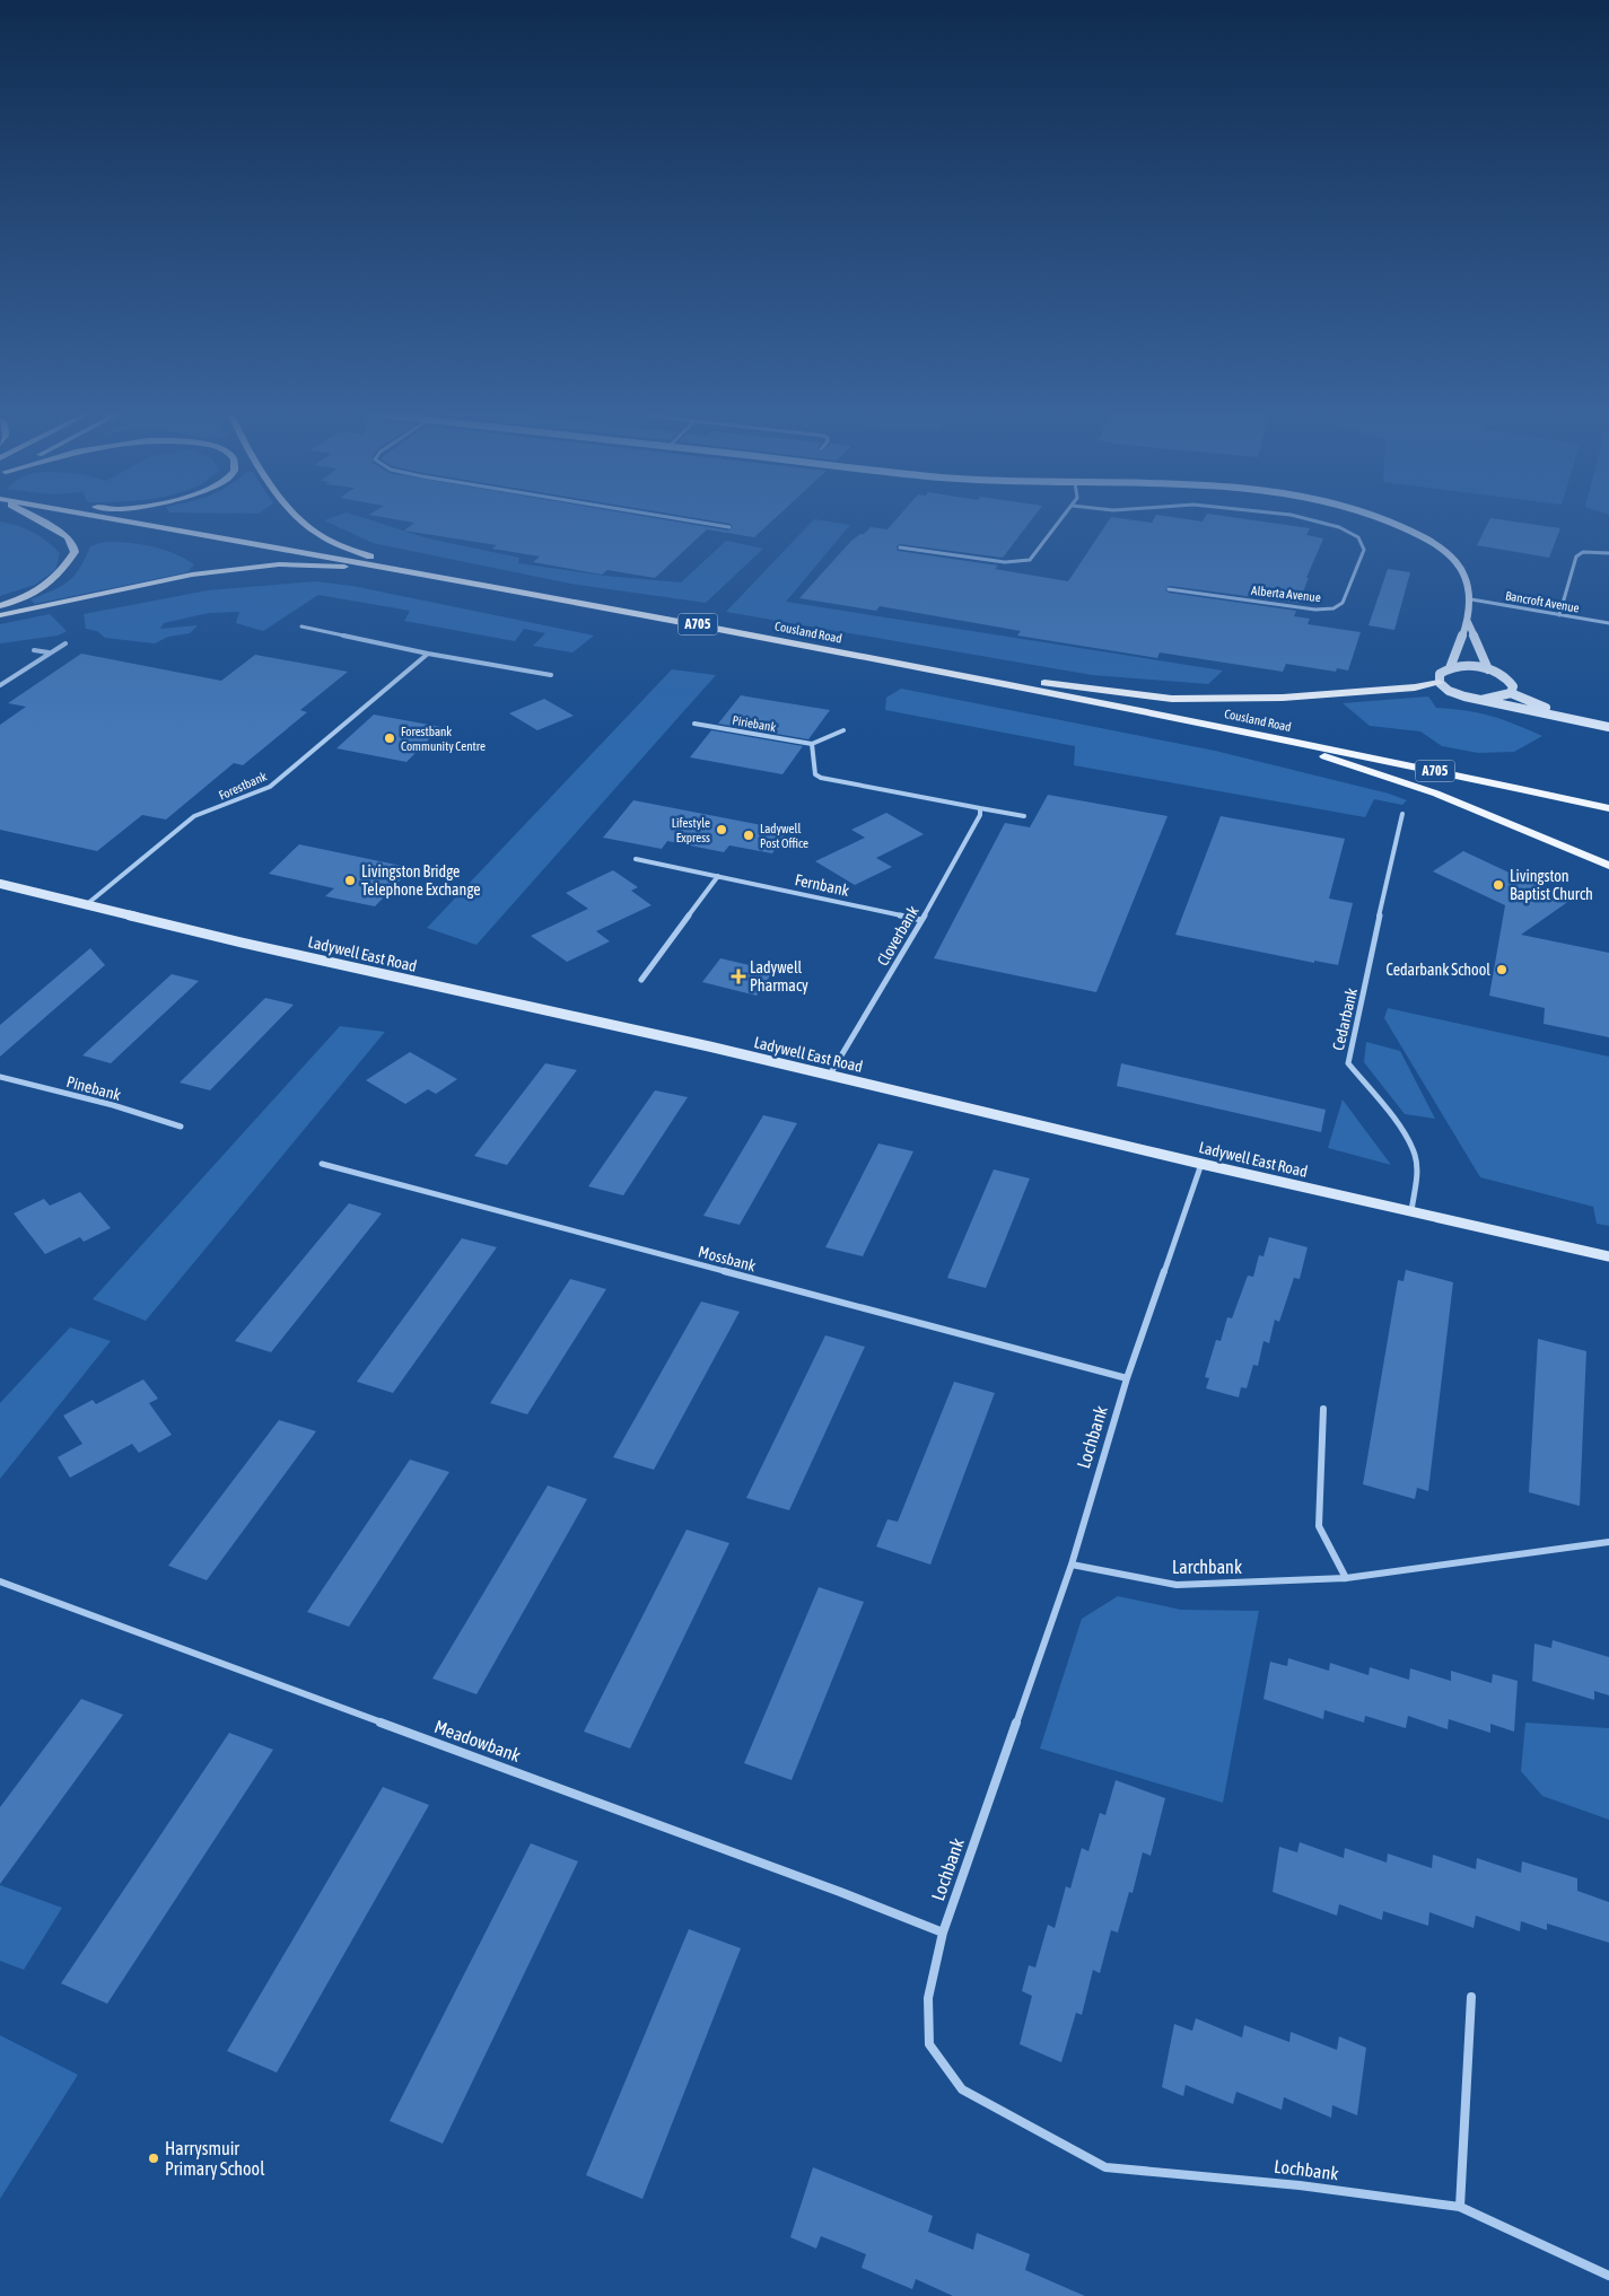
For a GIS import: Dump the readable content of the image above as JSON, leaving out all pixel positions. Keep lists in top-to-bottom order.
{
  "streets": {
    "main road": ["A705", "Cousland Road"],
    "street": [
      "Alberta Avenue",
      "Bancroft Avenue",
      "Piriebank",
      "Forestbank",
      "Fernbank",
      "Cloverbank",
      "Ladywell East Road",
      "Cedarbank",
      "Pinebank",
      "Mossbank",
      "Lochbank",
      "Larchbank",
      "Meadowbank"
    ]
  },
  "crossings": [
    ["Forestbank", "Ladywell East Road"],
    ["Fernbank", "Cloverbank"],
    ["Cloverbank", "Ladywell East Road"],
    ["Ladywell East Road", "Cedarbank"],
    ["Ladywell East Road", "Lochbank"],
    ["Mossbank", "Lochbank"],
    ["Lochbank", "Larchbank"],
    ["Lochbank", "Meadowbank"]
  ],
  "places": {
    "other": [
      "Forestbank Community Centre",
      "Lifestyle Express",
      "Ladywell Post Office",
      "Livingston Bridge Telephone Exchange",
      "Livingston Baptist Church",
      "Cedarbank School",
      "Harrysmuir Primary School"
    ],
    "health": ["Ladywell Pharmacy"]
  }
}
